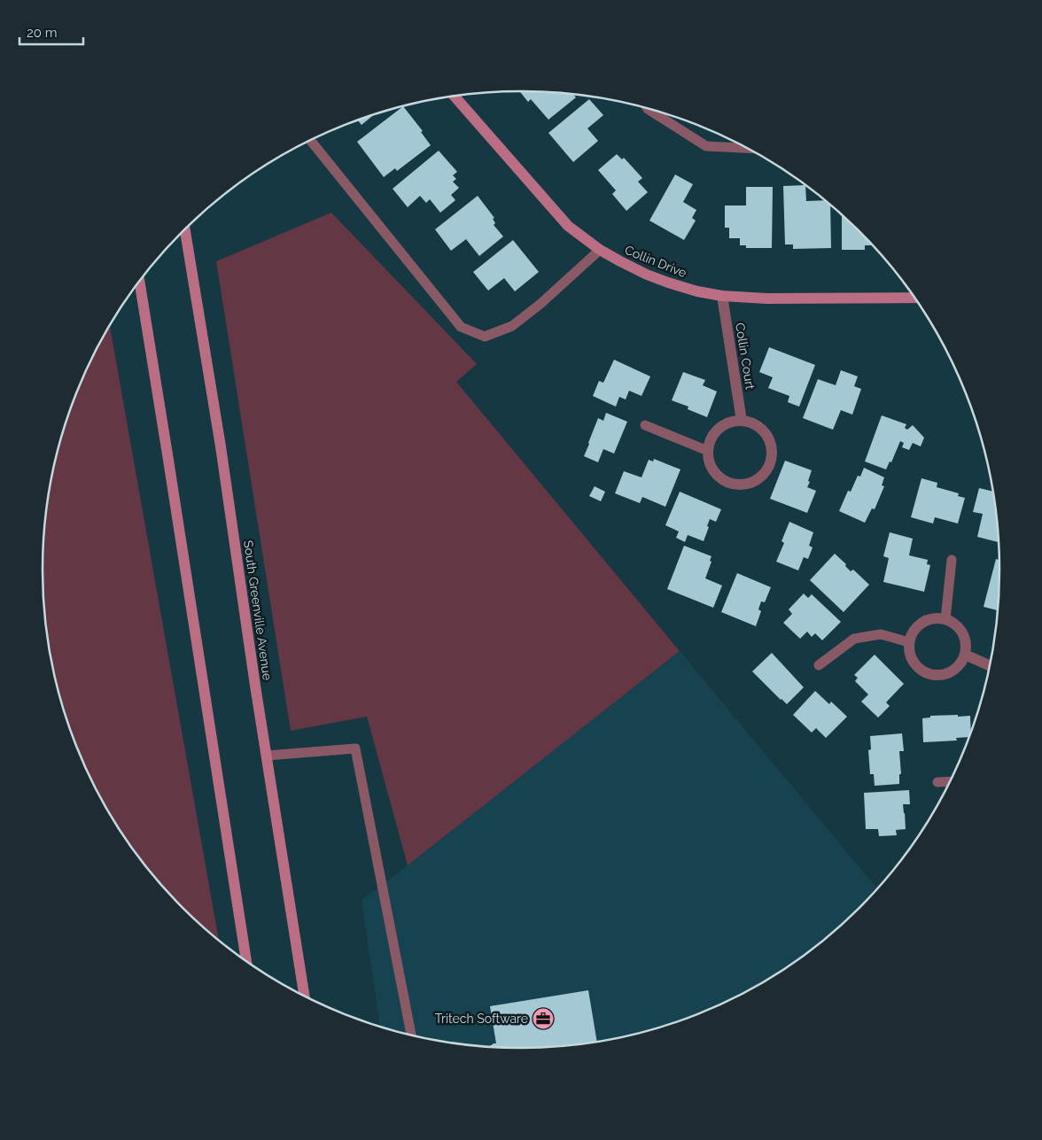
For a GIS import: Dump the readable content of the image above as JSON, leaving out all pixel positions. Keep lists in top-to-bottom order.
{
  "streets": {
    "main road": ["Collin Drive", "South Greenville Avenue"],
    "street": ["Collin Court"]
  },
  "crossings": [
    ["Collin Drive", "Collin Court"]
  ],
  "places": {
    "office": ["Tritech Software"]
  },
  "scale_bar": "20 m"
}
